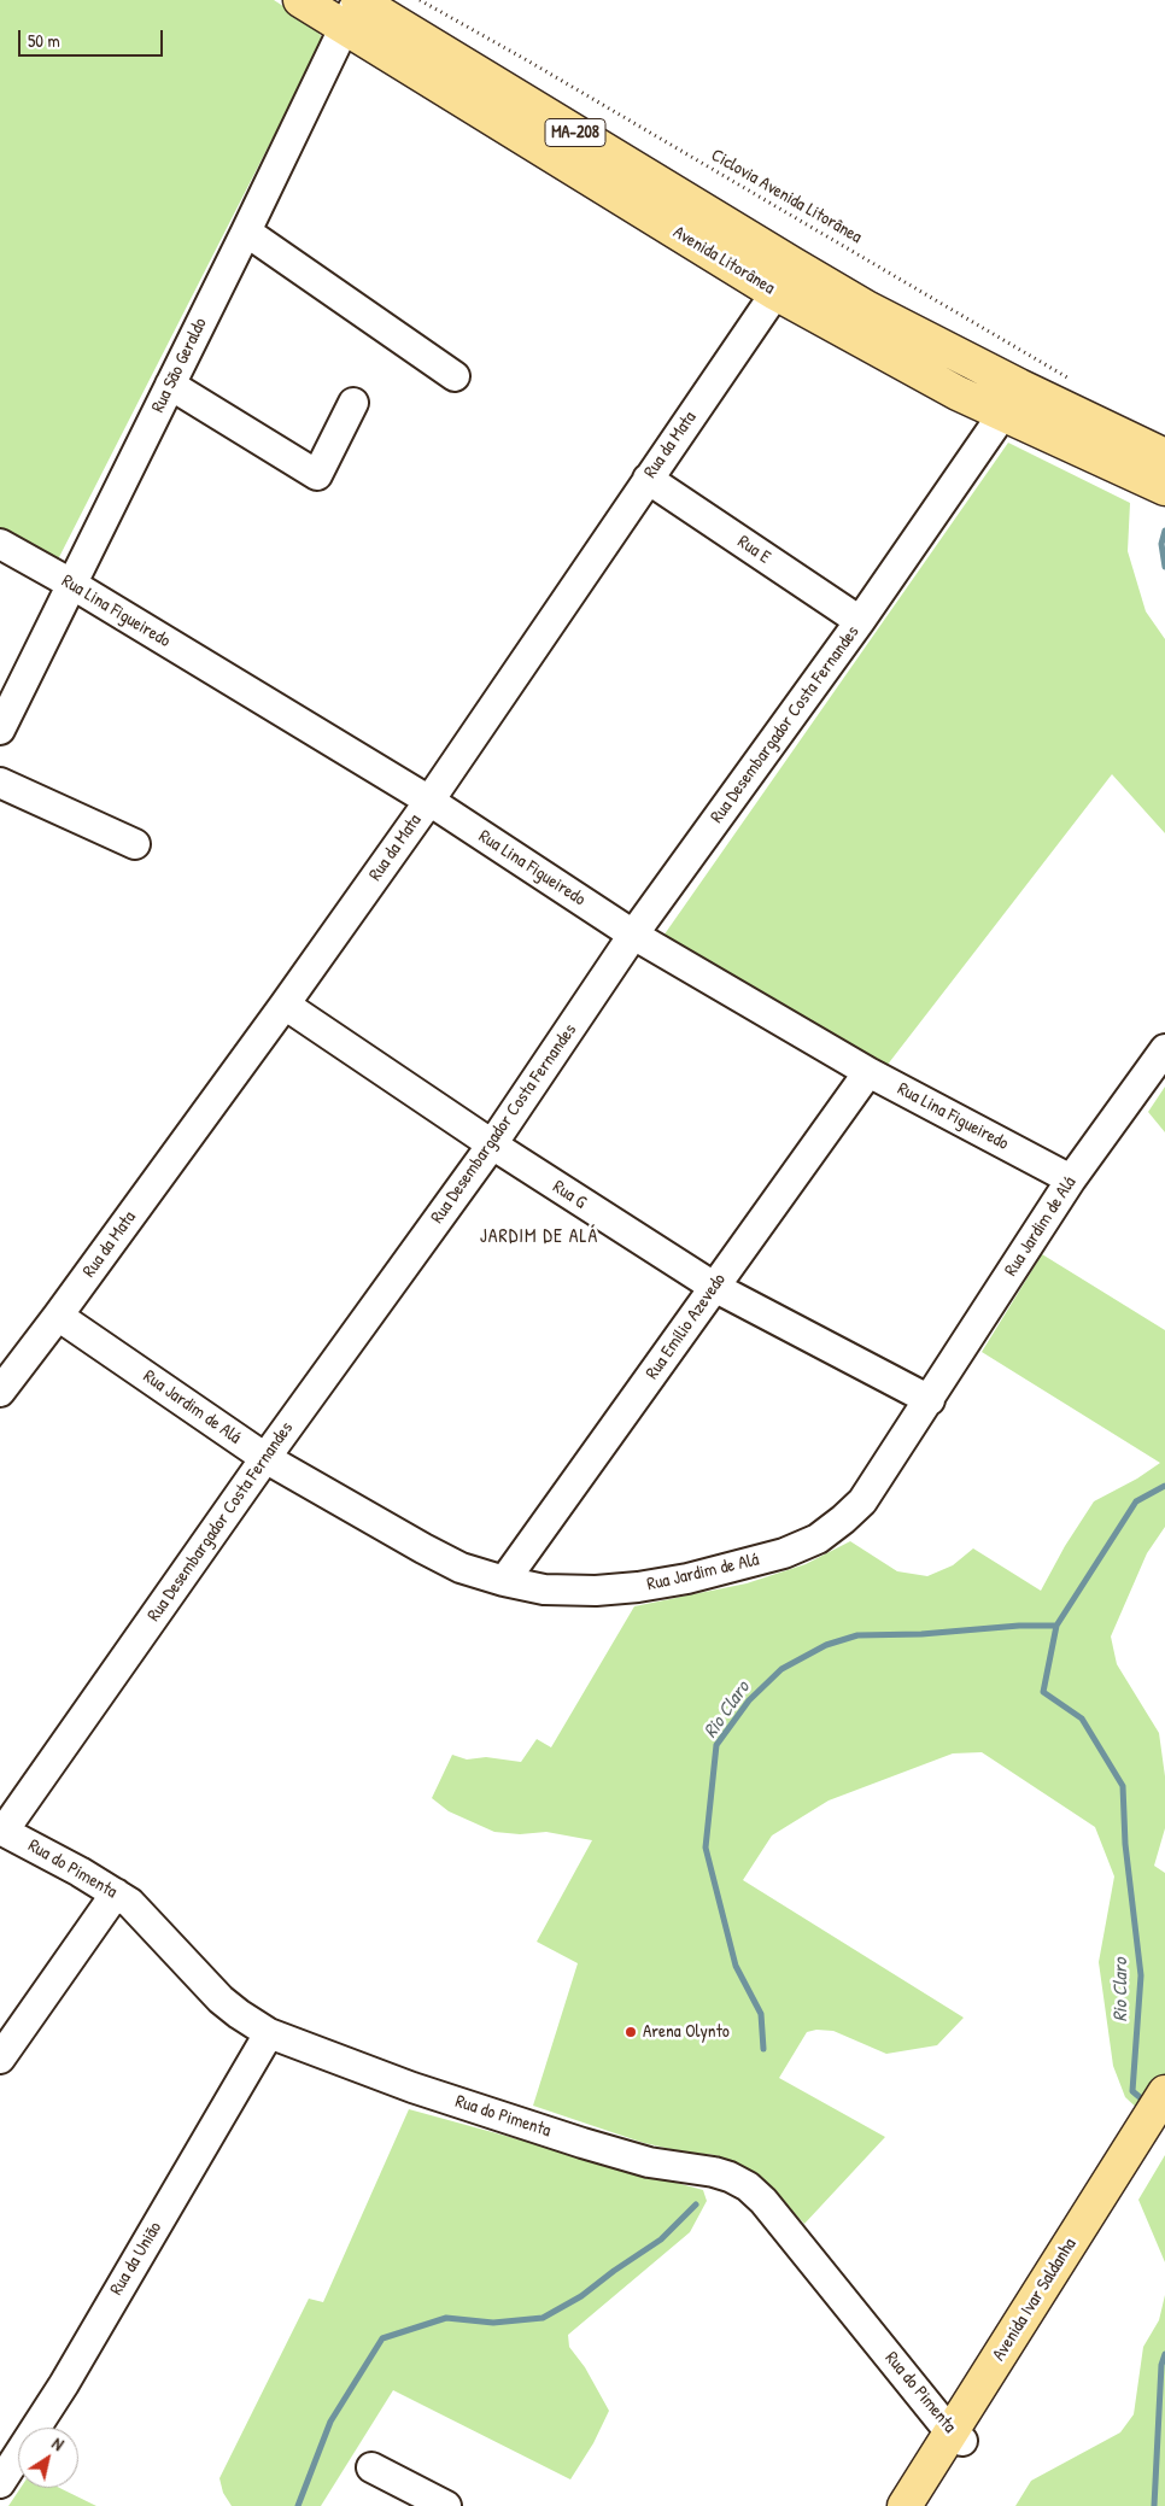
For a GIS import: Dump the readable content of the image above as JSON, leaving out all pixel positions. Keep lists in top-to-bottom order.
{
  "streets": {
    "main road": ["MA-208", "Avenida Litorânea", "Avenida Ivar Saldanha"],
    "street": [
      "Rua São Geraldo",
      "Rua da Mata",
      "Rua E",
      "Rua Lina Figueiredo",
      "Rua Desembargador Costa Fernandes",
      "Rua G",
      "Rua Jardim de Alá",
      "Rua Emílio Azevedo",
      "Rua do Pimenta",
      "Rua da União"
    ],
    "path": ["Ciclovia Avenida Litorânea"]
  },
  "crossings": [
    ["Avenida Litorânea", "Rua São Geraldo"],
    ["Avenida Litorânea", "Rua da Mata"],
    ["Avenida Litorânea", "Rua Desembargador Costa Fernandes"],
    ["Rua São Geraldo", "Rua Lina Figueiredo"],
    ["Rua da Mata", "Rua E"],
    ["Rua da Mata", "Rua Lina Figueiredo"],
    ["Rua da Mata", "Rua G"],
    ["Rua da Mata", "Rua Jardim de Alá"],
    ["Rua E", "Rua Desembargador Costa Fernandes"],
    ["Rua Lina Figueiredo", "Rua Desembargador Costa Fernandes"],
    ["Rua Lina Figueiredo", "Rua Jardim de Alá"],
    ["Rua Lina Figueiredo", "Rua Emílio Azevedo"],
    ["Rua Desembargador Costa Fernandes", "Rua G"],
    ["Rua Desembargador Costa Fernandes", "Rua Jardim de Alá"],
    ["Rua Desembargador Costa Fernandes", "Rua do Pimenta"],
    ["Rua G", "Rua Jardim de Alá"],
    ["Rua G", "Rua Emílio Azevedo"],
    ["Rua Jardim de Alá", "Rua Emílio Azevedo"],
    ["Rua do Pimenta", "Rua da União"],
    ["Rua do Pimenta", "Avenida Ivar Saldanha"]
  ],
  "districts": ["JARDIM DE ALÁ"],
  "water": ["Rio Claro"],
  "places": ["Arena Olynto"],
  "scale_bar": "50 m",
  "north": "top right"
}
